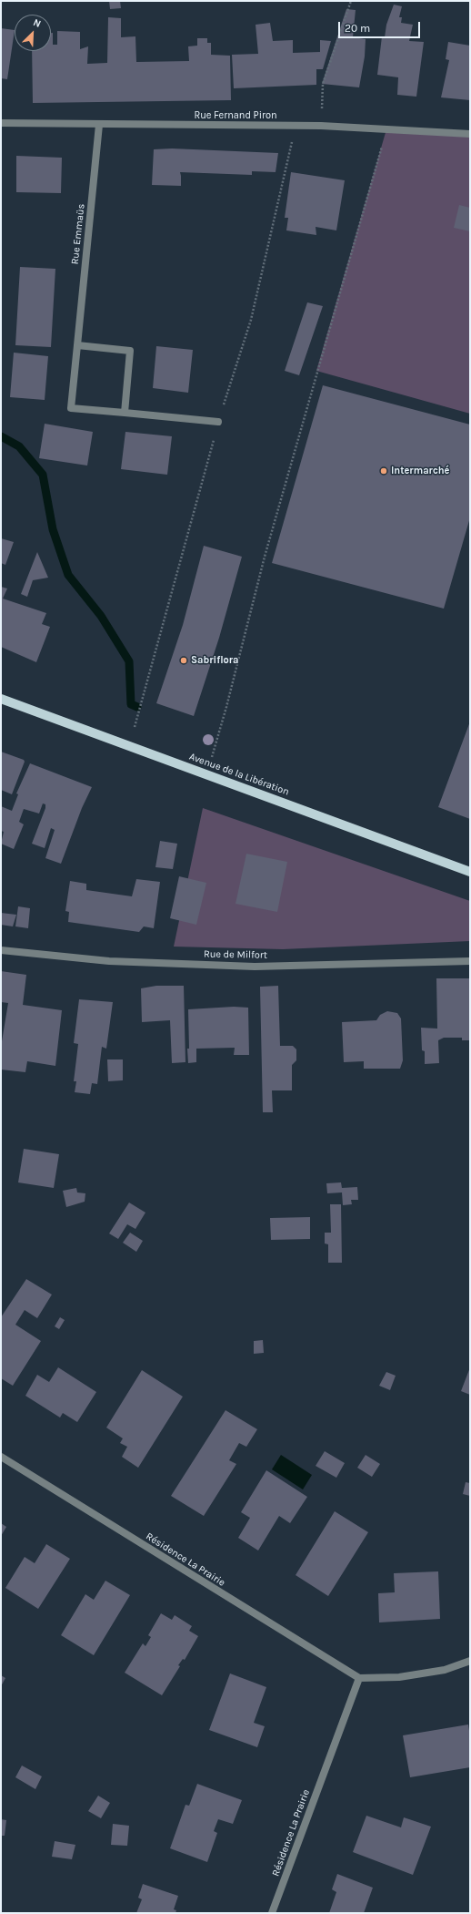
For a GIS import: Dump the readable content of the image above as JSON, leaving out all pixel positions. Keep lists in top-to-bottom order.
{
  "streets": {
    "main road": ["Avenue de la Libération"],
    "street": [
      "Rue Fernand Piron",
      "Rue Emmaüs",
      "Rue de Milfort",
      "Résidence La Prairie"
    ]
  },
  "crossings": [
    ["Rue Fernand Piron", "Rue Emmaüs"]
  ],
  "places": ["Intermarché", "Sabriflora"],
  "scale_bar": "20 m",
  "north": "top right"
}
